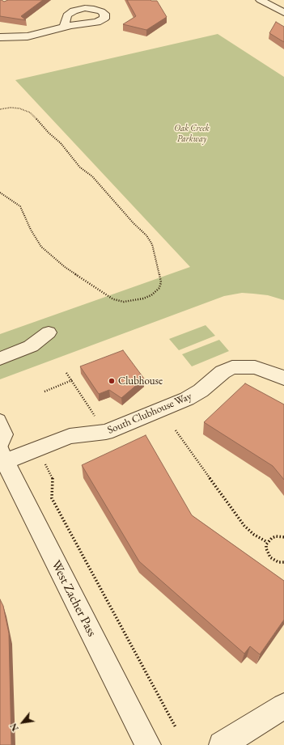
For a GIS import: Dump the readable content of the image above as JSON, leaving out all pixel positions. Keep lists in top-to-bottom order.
{
  "streets": {
    "street": ["South Clubhouse Way", "West Zacher Pass"]
  },
  "crossings": [
    ["South Clubhouse Way", "West Zacher Pass"]
  ],
  "parks": ["Oak Creek Parkway"],
  "places": ["Clubhouse"],
  "north": "bottom left"
}
